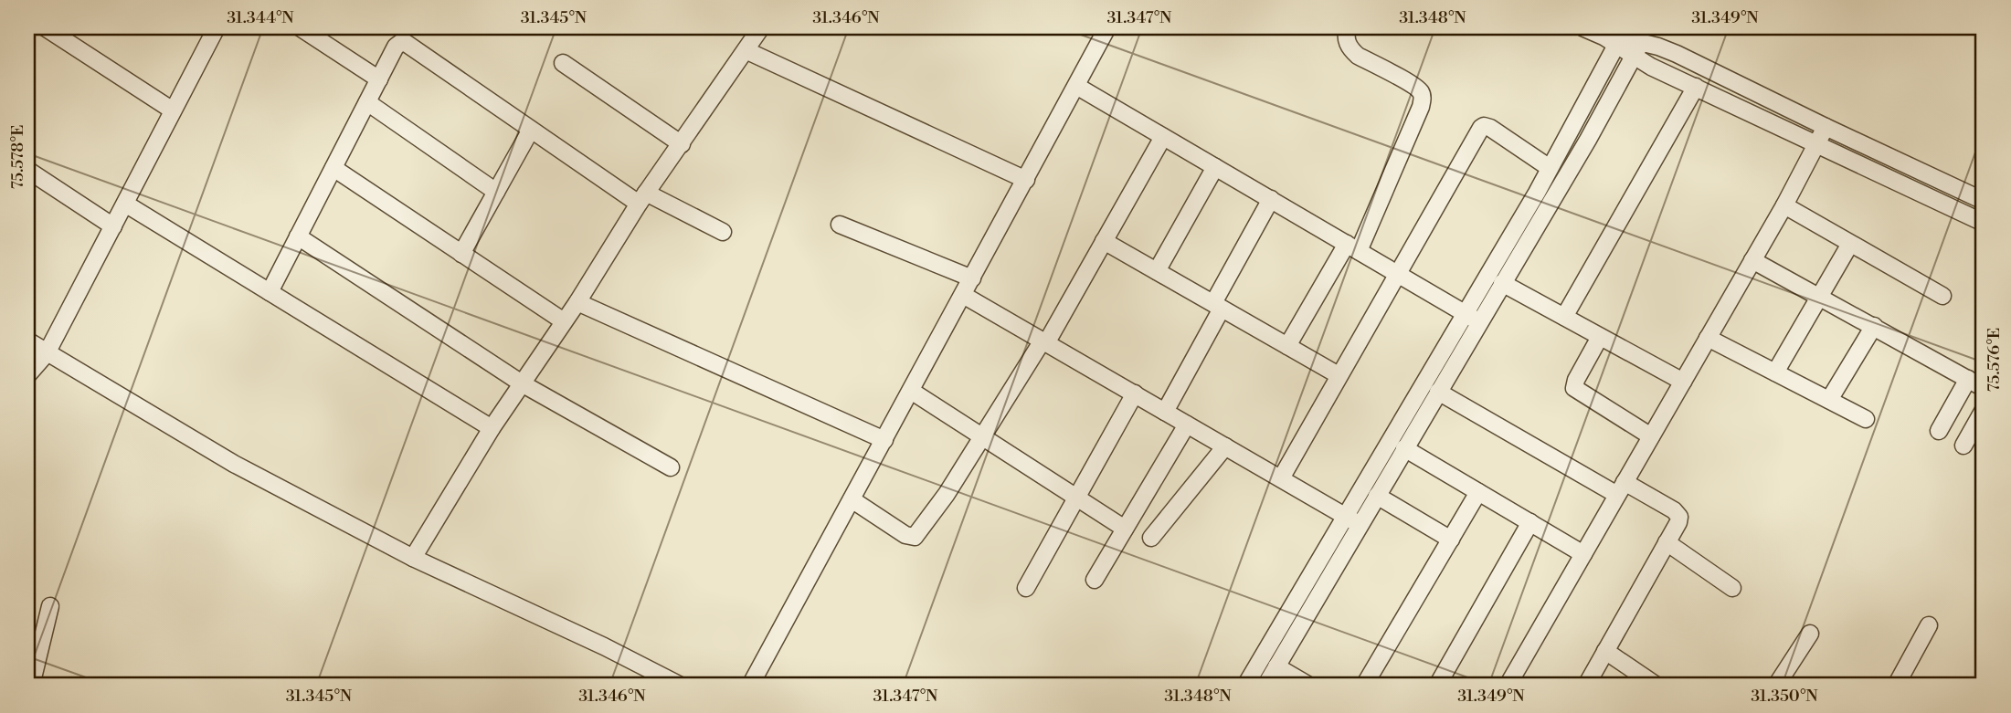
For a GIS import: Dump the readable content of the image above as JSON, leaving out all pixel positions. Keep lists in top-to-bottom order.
{
  "coordinates": [
    "31.344°N",
    "31.345°N",
    "31.346°N",
    "31.347°N",
    "31.348°N",
    "31.349°N",
    "75.578°E",
    "75.576°E",
    "31.350°N"
  ]
}
